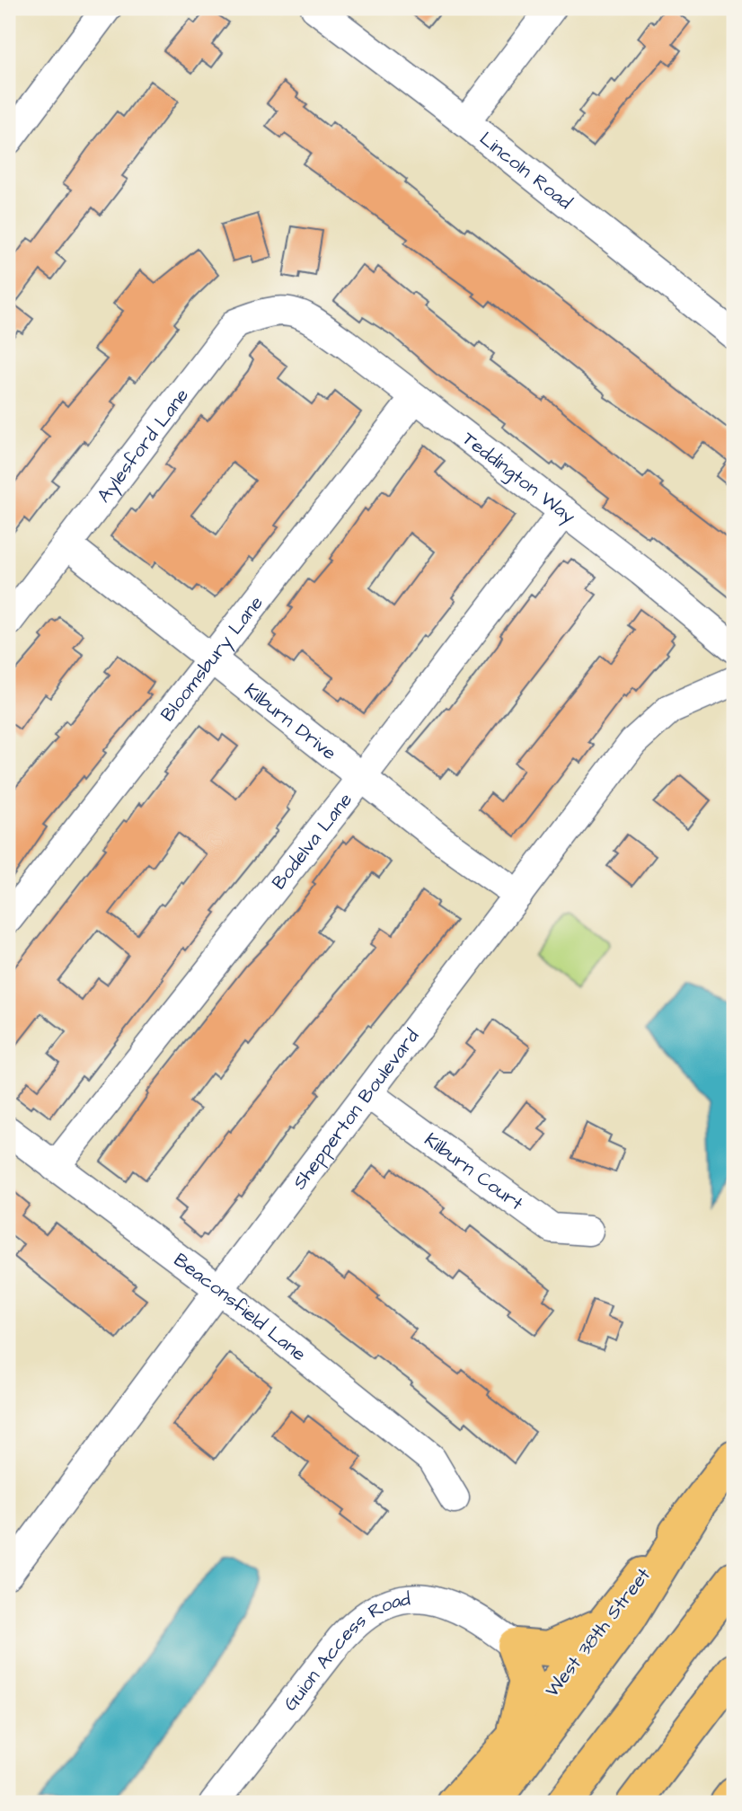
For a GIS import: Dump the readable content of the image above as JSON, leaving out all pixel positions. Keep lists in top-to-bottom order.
{
  "streets": {
    "main road": ["West 38th Street"],
    "street": [
      "Lincoln Road",
      "Aylesford Lane",
      "Teddington Way",
      "Bloomsbury Lane",
      "Kilburn Drive",
      "Bodelva Lane",
      "Shepperton Boulevard",
      "Kilburn Court",
      "Beaconsfield Lane",
      "Guion Access Road"
    ]
  },
  "crossings": [
    ["Aylesford Lane", "Teddington Way"],
    ["Aylesford Lane", "Kilburn Drive"],
    ["Teddington Way", "Bloomsbury Lane"],
    ["Teddington Way", "Bodelva Lane"],
    ["Bloomsbury Lane", "Kilburn Drive"],
    ["Kilburn Drive", "Bodelva Lane"],
    ["Kilburn Drive", "Shepperton Boulevard"],
    ["Bodelva Lane", "Beaconsfield Lane"],
    ["Shepperton Boulevard", "Kilburn Court"],
    ["Shepperton Boulevard", "Beaconsfield Lane"]
  ]
}
